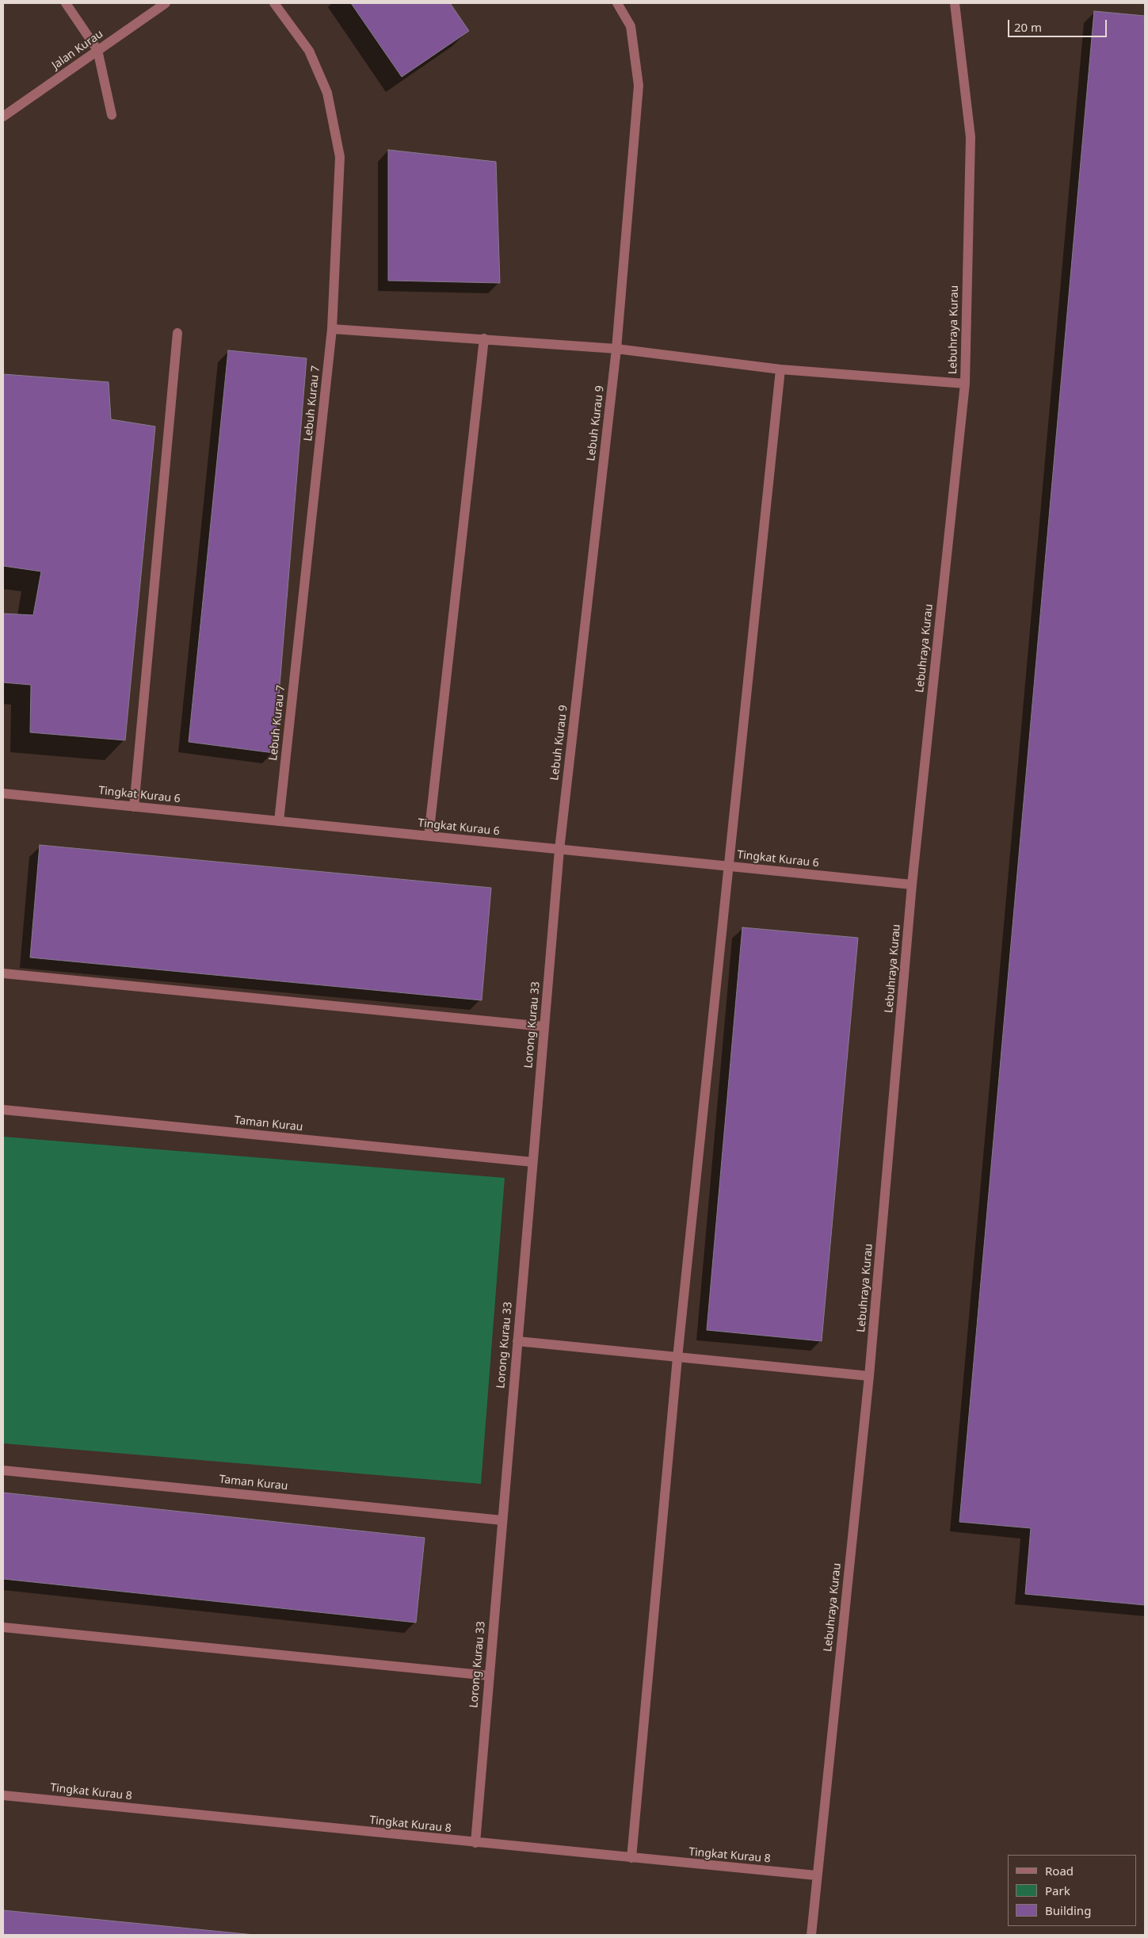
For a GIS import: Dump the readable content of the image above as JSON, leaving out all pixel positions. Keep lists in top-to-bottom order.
{
  "streets": {
    "street": [
      "Jalan Kurau",
      "Lebuhraya Kurau",
      "Lebuh Kurau 7",
      "Lebuh Kurau 9",
      "Tingkat Kurau 6",
      "Lorong Kurau 33",
      "Taman Kurau",
      "Tingkat Kurau 8"
    ]
  },
  "crossings": [
    ["Lebuhraya Kurau", "Tingkat Kurau 6"],
    ["Lebuhraya Kurau", "Tingkat Kurau 8"],
    ["Lebuh Kurau 7", "Tingkat Kurau 6"],
    ["Lebuh Kurau 9", "Tingkat Kurau 6"],
    ["Lebuh Kurau 9", "Lorong Kurau 33"],
    ["Tingkat Kurau 6", "Lorong Kurau 33"],
    ["Lorong Kurau 33", "Taman Kurau"],
    ["Lorong Kurau 33", "Tingkat Kurau 8"]
  ],
  "legend": ["Road", "Park", "Building"],
  "scale_bar": "20 m"
}
